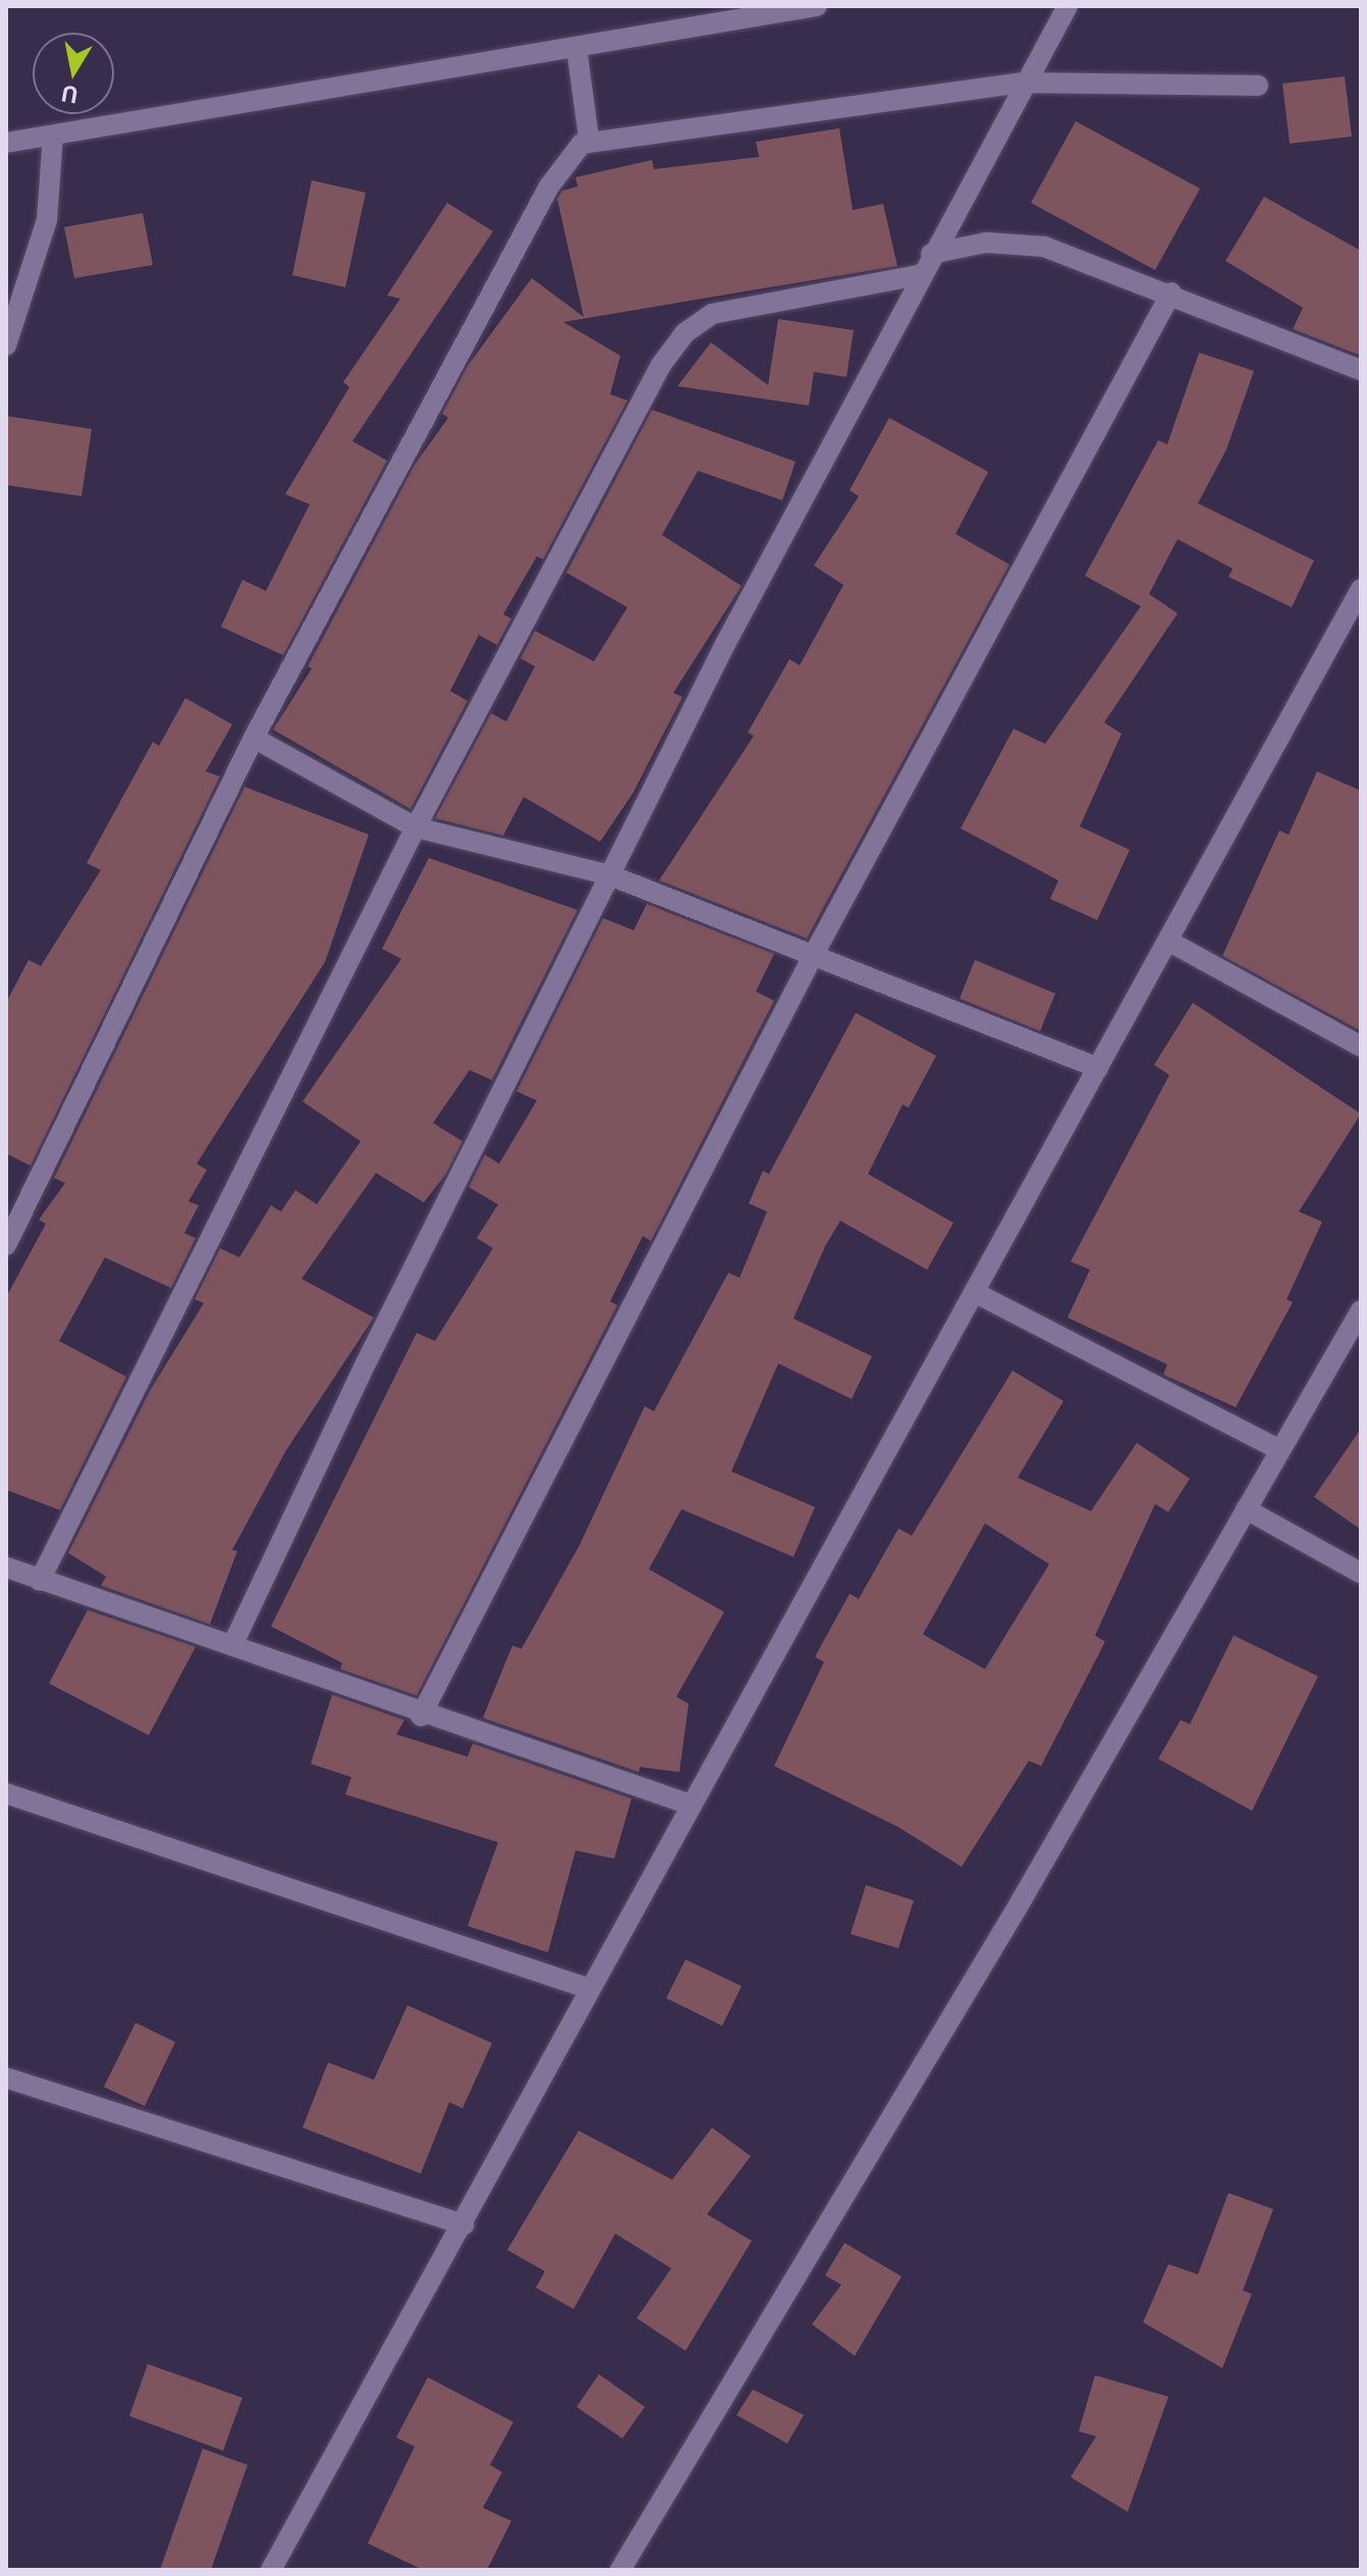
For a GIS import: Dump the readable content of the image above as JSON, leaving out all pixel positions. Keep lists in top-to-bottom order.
{
  "north": "bottom"
}
